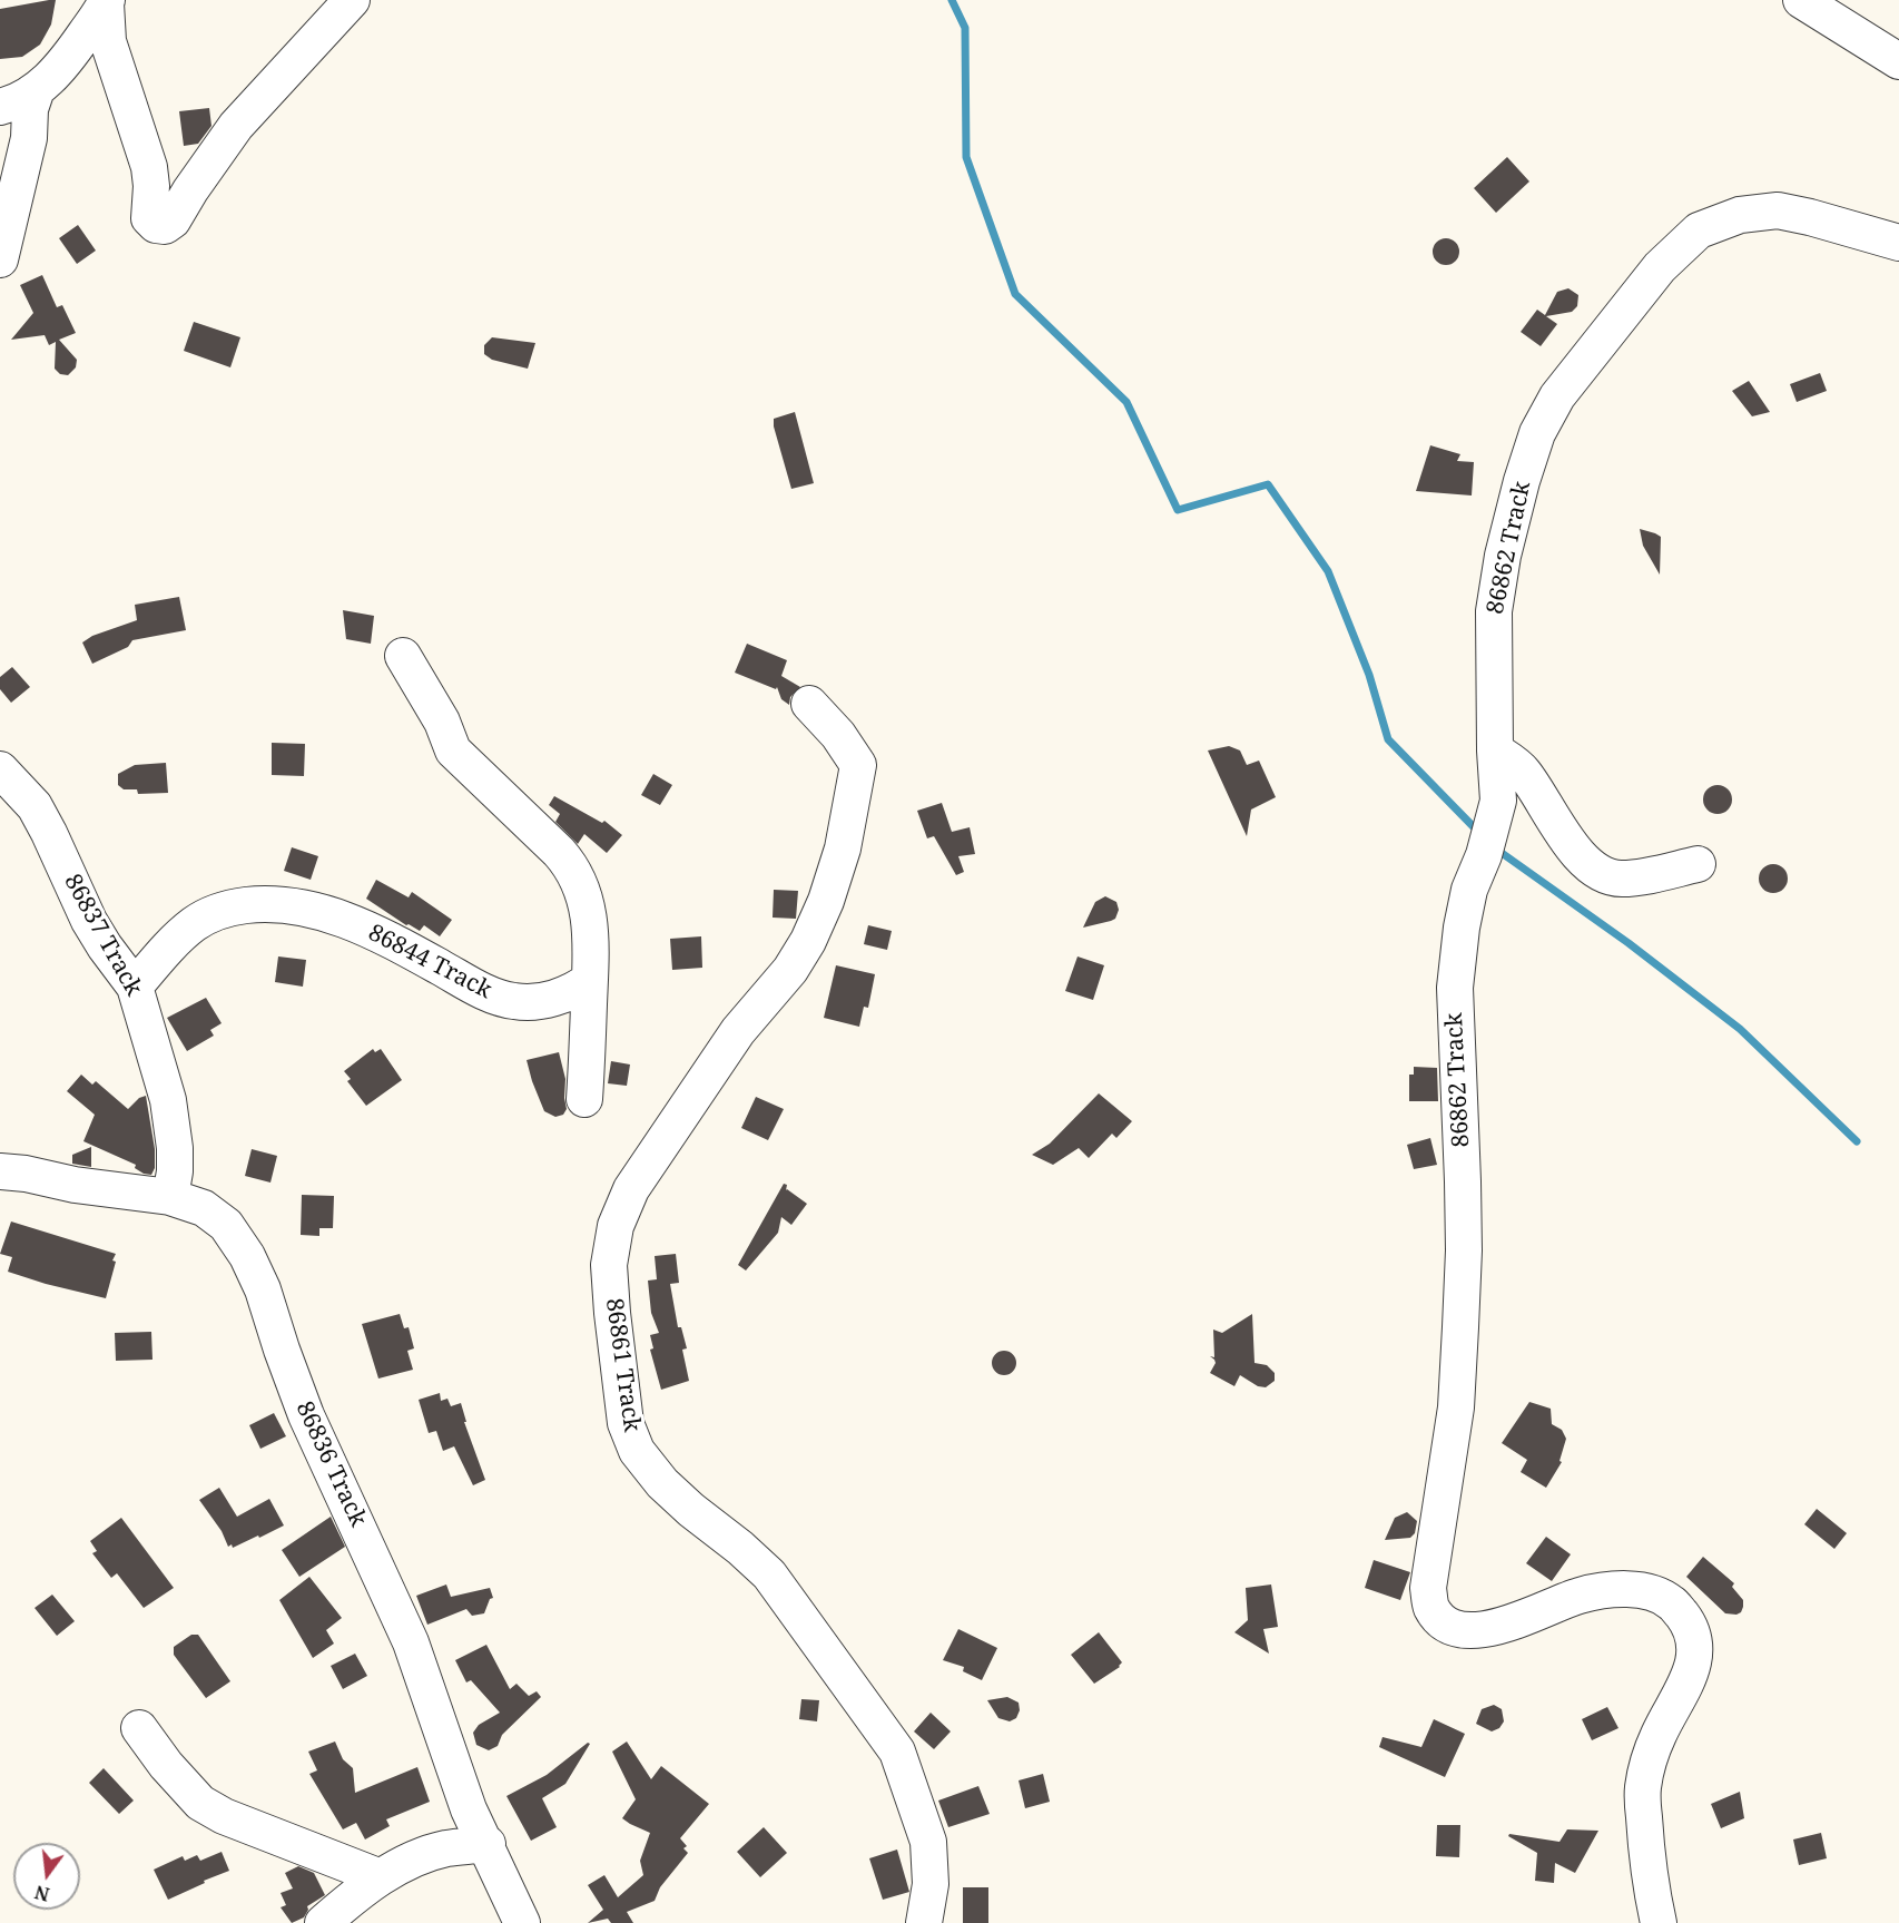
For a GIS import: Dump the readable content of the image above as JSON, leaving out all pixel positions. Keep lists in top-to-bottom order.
{
  "streets": {
    "street": [
      "86862 Track",
      "86837 Track",
      "86844 Track",
      "86861 Track",
      "86836 Track"
    ]
  },
  "crossings": [
    ["86837 Track", "86844 Track"],
    ["86837 Track", "86836 Track"]
  ],
  "north": "bottom"
}
